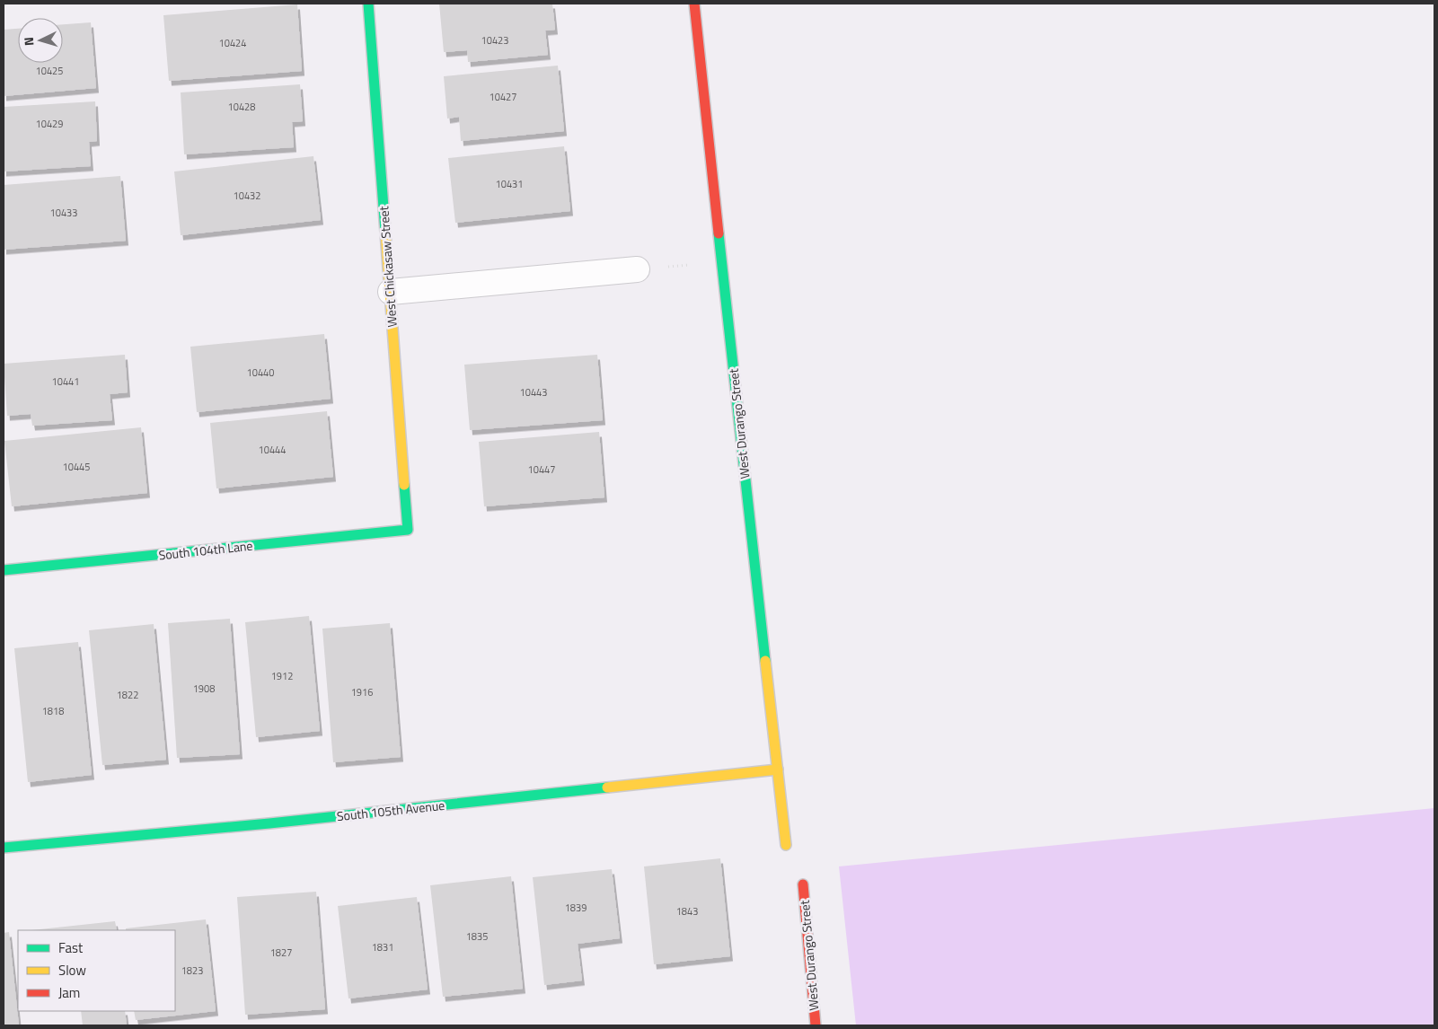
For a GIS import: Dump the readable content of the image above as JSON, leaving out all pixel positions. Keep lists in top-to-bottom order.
{
  "streets": {
    "street": [
      "West Chickasaw Street",
      "West Durango Street",
      "South 104th Lane",
      "South 105th Avenue"
    ]
  },
  "crossings": [
    ["West Chickasaw Street", "South 104th Lane"],
    ["West Durango Street", "South 105th Avenue"]
  ],
  "house_numbers": [
    "10423",
    "10424",
    "10425",
    "10427",
    "10428",
    "10429",
    "10431",
    "10432",
    "10433",
    "10440",
    "10441",
    "10443",
    "10444",
    "10445",
    "10447",
    "1912",
    "1908",
    "1916",
    "1822",
    "1818",
    "1839",
    "1843",
    "1835",
    "1831",
    "1827",
    "1823"
  ],
  "legend": ["Fast", "Slow", "Jam"],
  "north": "left"
}
